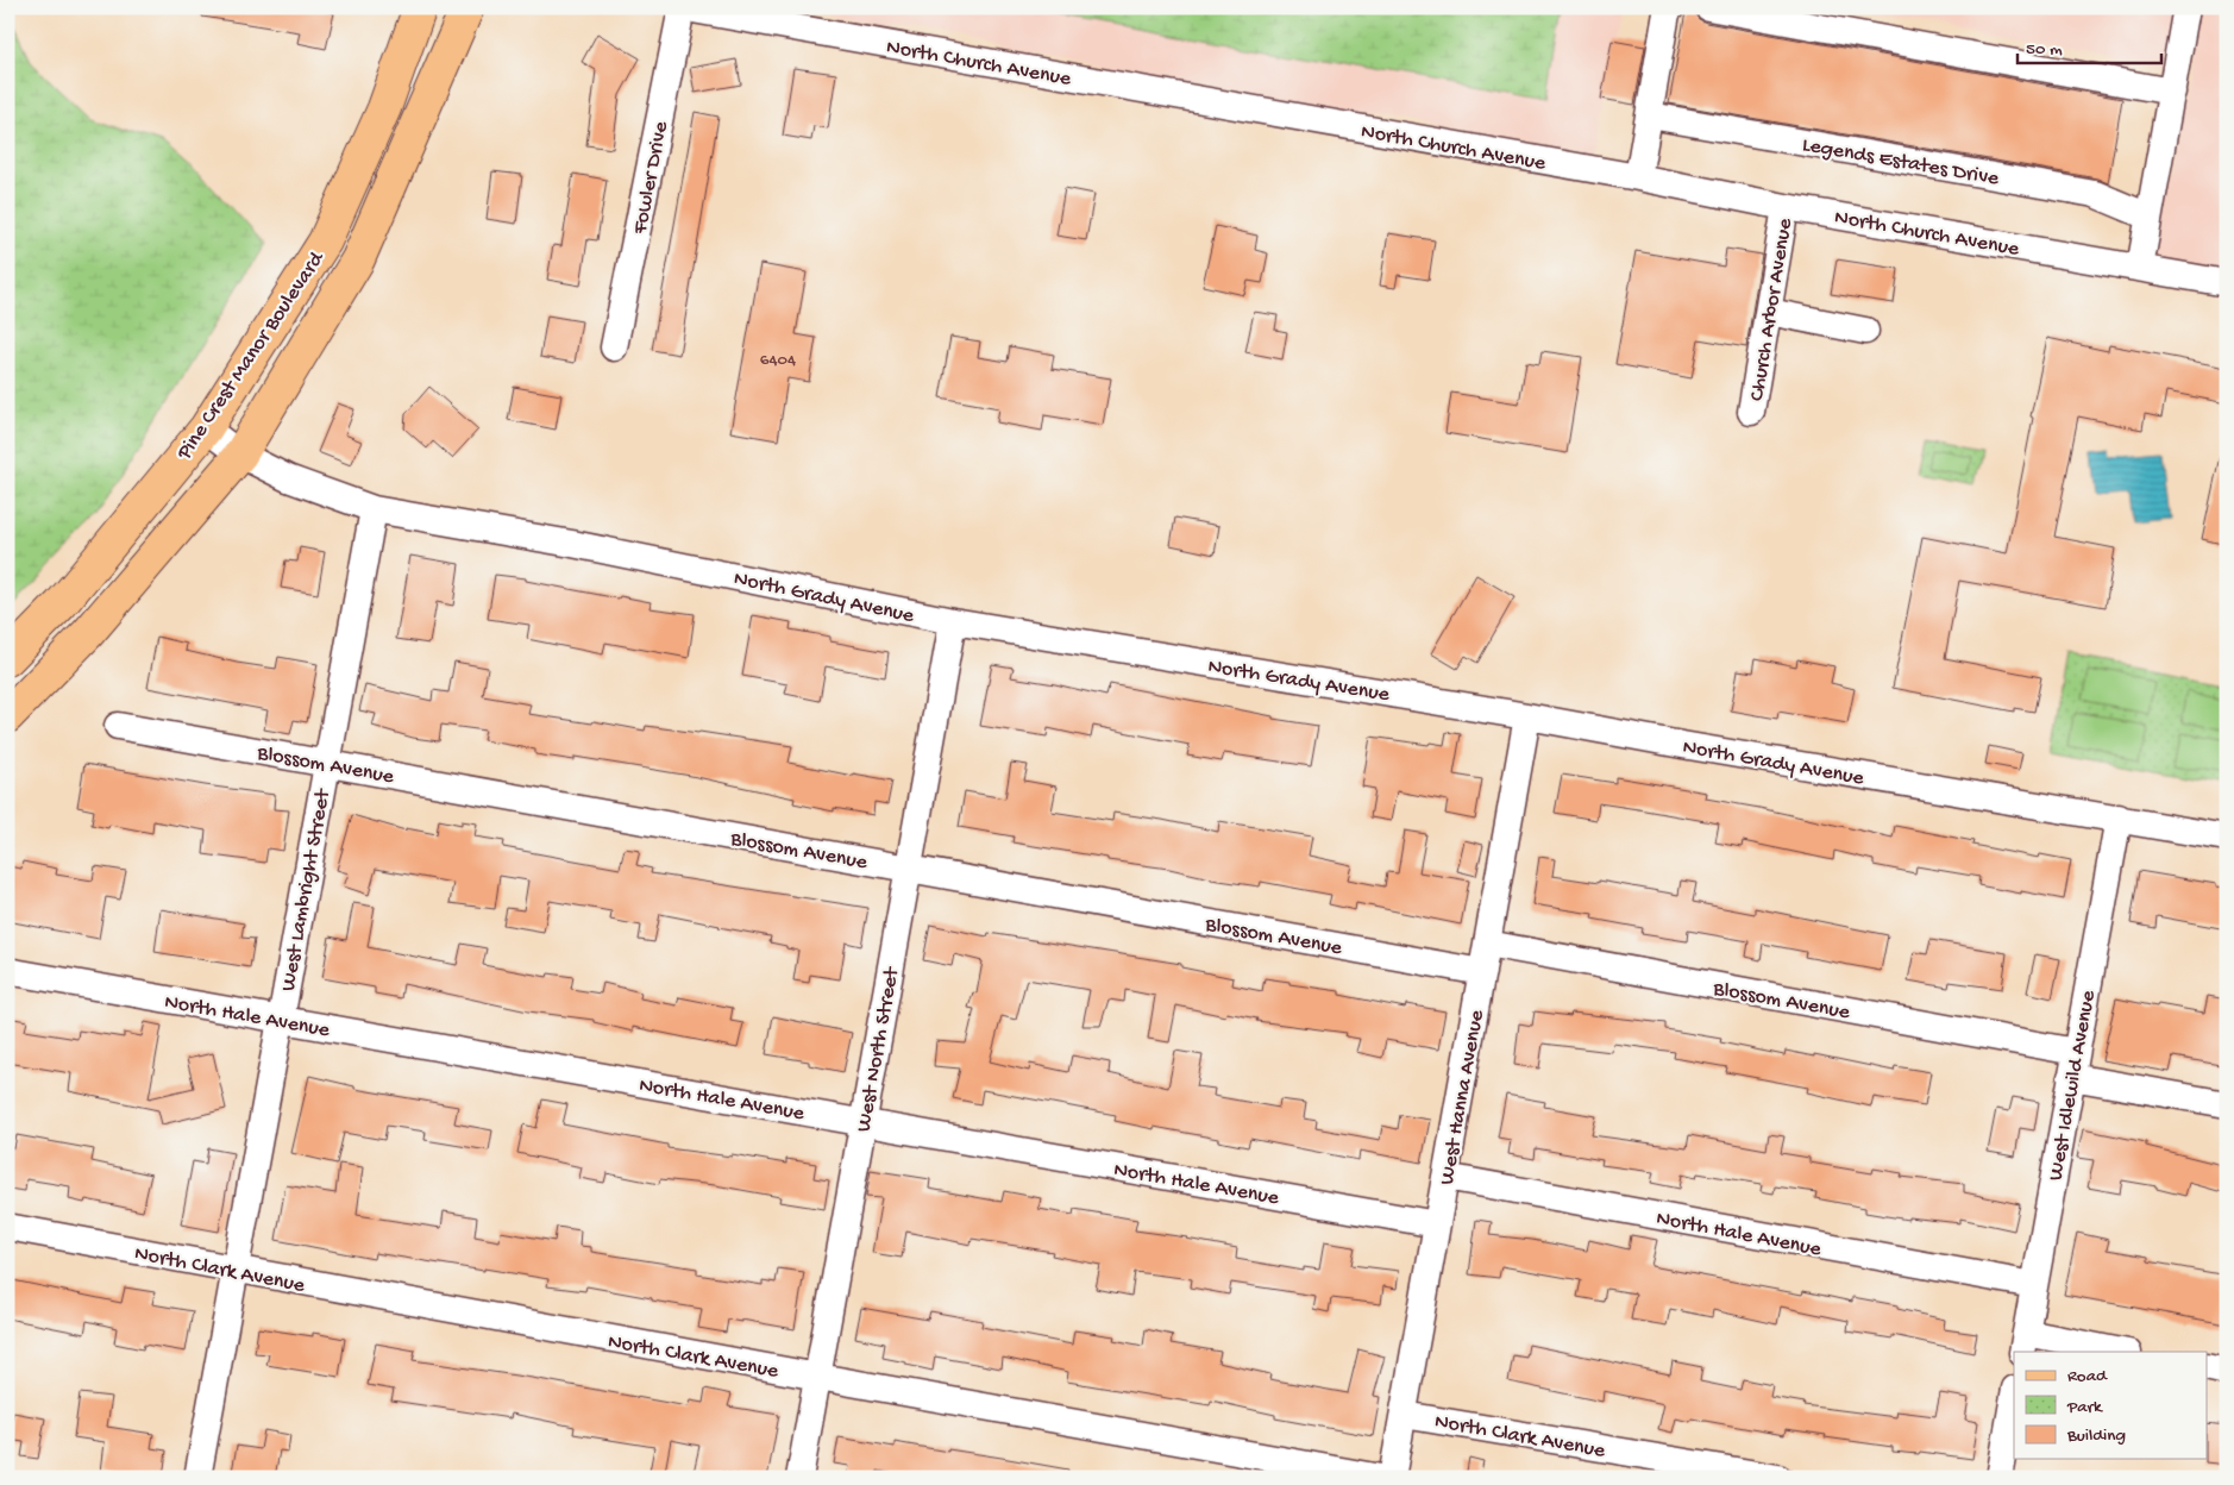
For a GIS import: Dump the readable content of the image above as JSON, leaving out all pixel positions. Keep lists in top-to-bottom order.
{
  "streets": {
    "main road": ["Pine Crest Manor Boulevard"],
    "street": [
      "North Church Avenue",
      "Legends Estates Drive",
      "Fowler Drive",
      "Church Arbor Avenue",
      "North Grady Avenue",
      "Blossom Avenue",
      "West Lambright Street",
      "North Hale Avenue",
      "West North Street",
      "West Idlewild Avenue",
      "West Hanna Avenue",
      "North Clark Avenue"
    ]
  },
  "crossings": [
    ["North Church Avenue", "Fowler Drive"],
    ["North Church Avenue", "Church Arbor Avenue"],
    ["Pine Crest Manor Boulevard", "North Grady Avenue"],
    ["North Grady Avenue", "West Lambright Street"],
    ["North Grady Avenue", "West North Street"],
    ["North Grady Avenue", "West Idlewild Avenue"],
    ["North Grady Avenue", "West Hanna Avenue"],
    ["Blossom Avenue", "West Lambright Street"],
    ["Blossom Avenue", "West North Street"],
    ["Blossom Avenue", "West Idlewild Avenue"],
    ["Blossom Avenue", "West Hanna Avenue"],
    ["West Lambright Street", "North Hale Avenue"],
    ["West Lambright Street", "North Clark Avenue"],
    ["North Hale Avenue", "West North Street"],
    ["North Hale Avenue", "West Idlewild Avenue"],
    ["North Hale Avenue", "West Hanna Avenue"],
    ["West North Street", "North Clark Avenue"],
    ["West Hanna Avenue", "North Clark Avenue"]
  ],
  "house_numbers": ["6404"],
  "legend": ["Road", "Park", "Building"],
  "scale_bar": "50 m"
}
